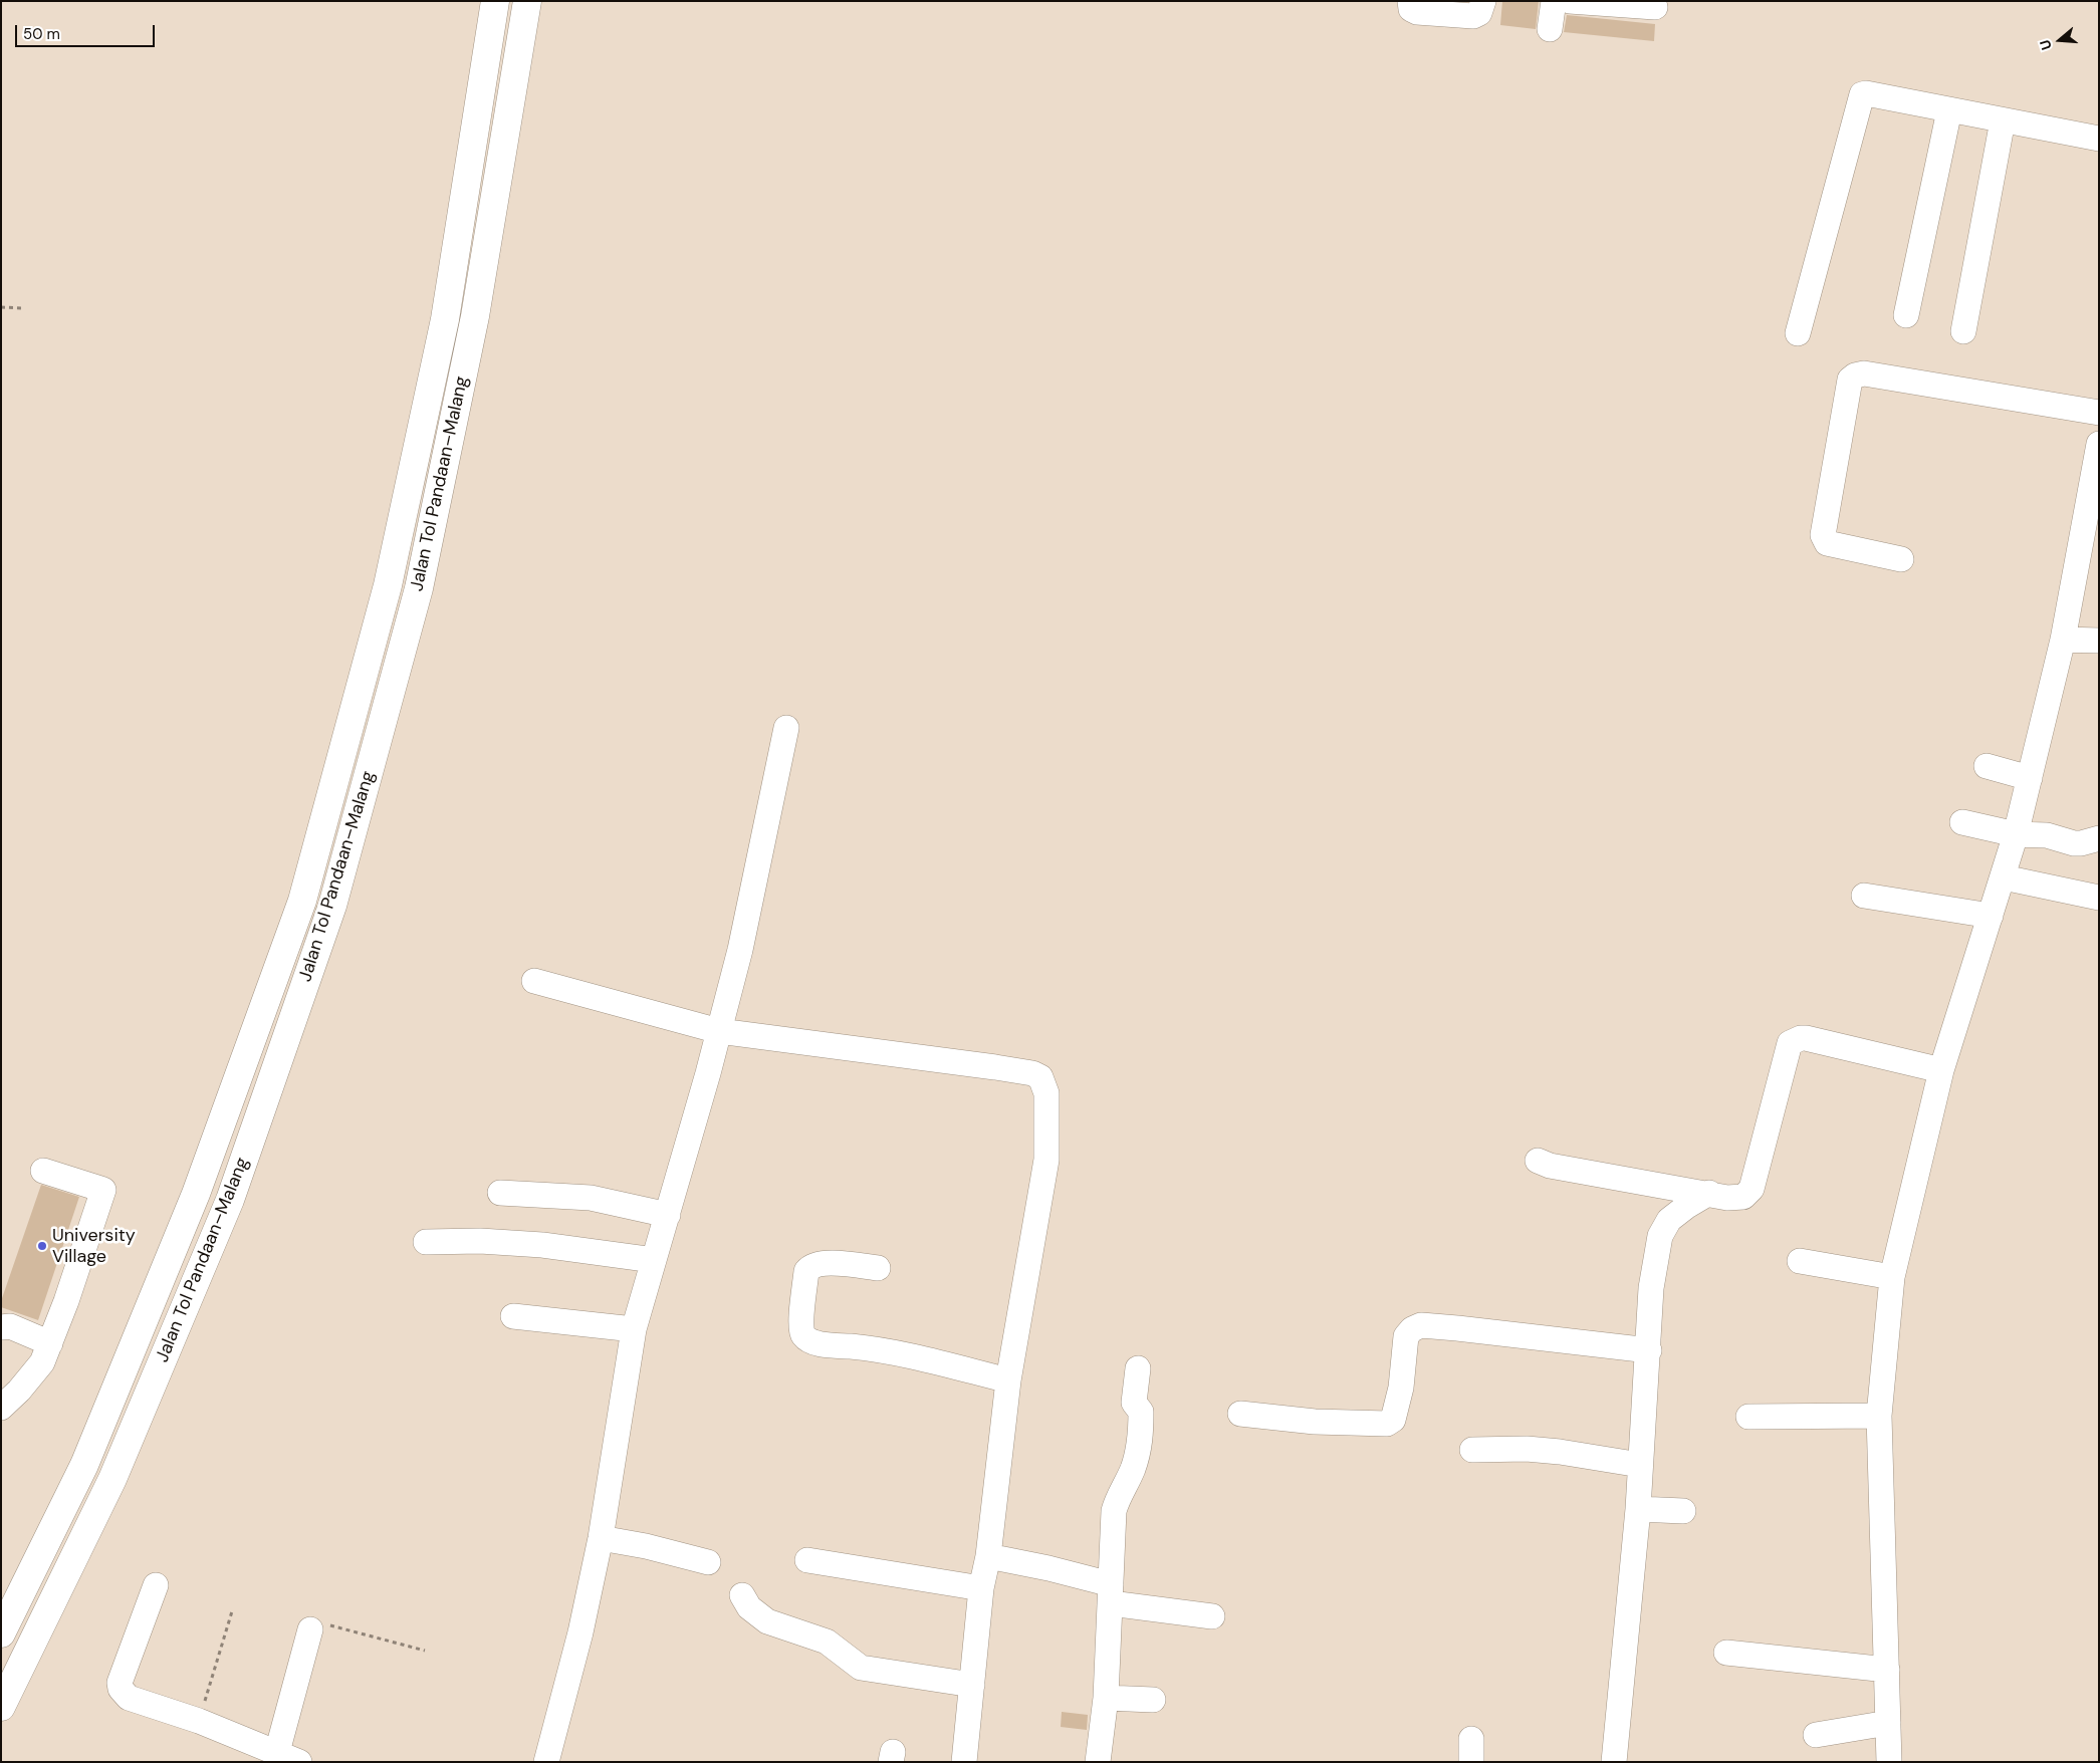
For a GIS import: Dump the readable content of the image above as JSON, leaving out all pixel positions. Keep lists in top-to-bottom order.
{
  "streets": {
    "highway": ["Jalan Tol Pandaan–Malang"]
  },
  "places": ["University Village"],
  "scale_bar": "50 m",
  "north": "left"
}
